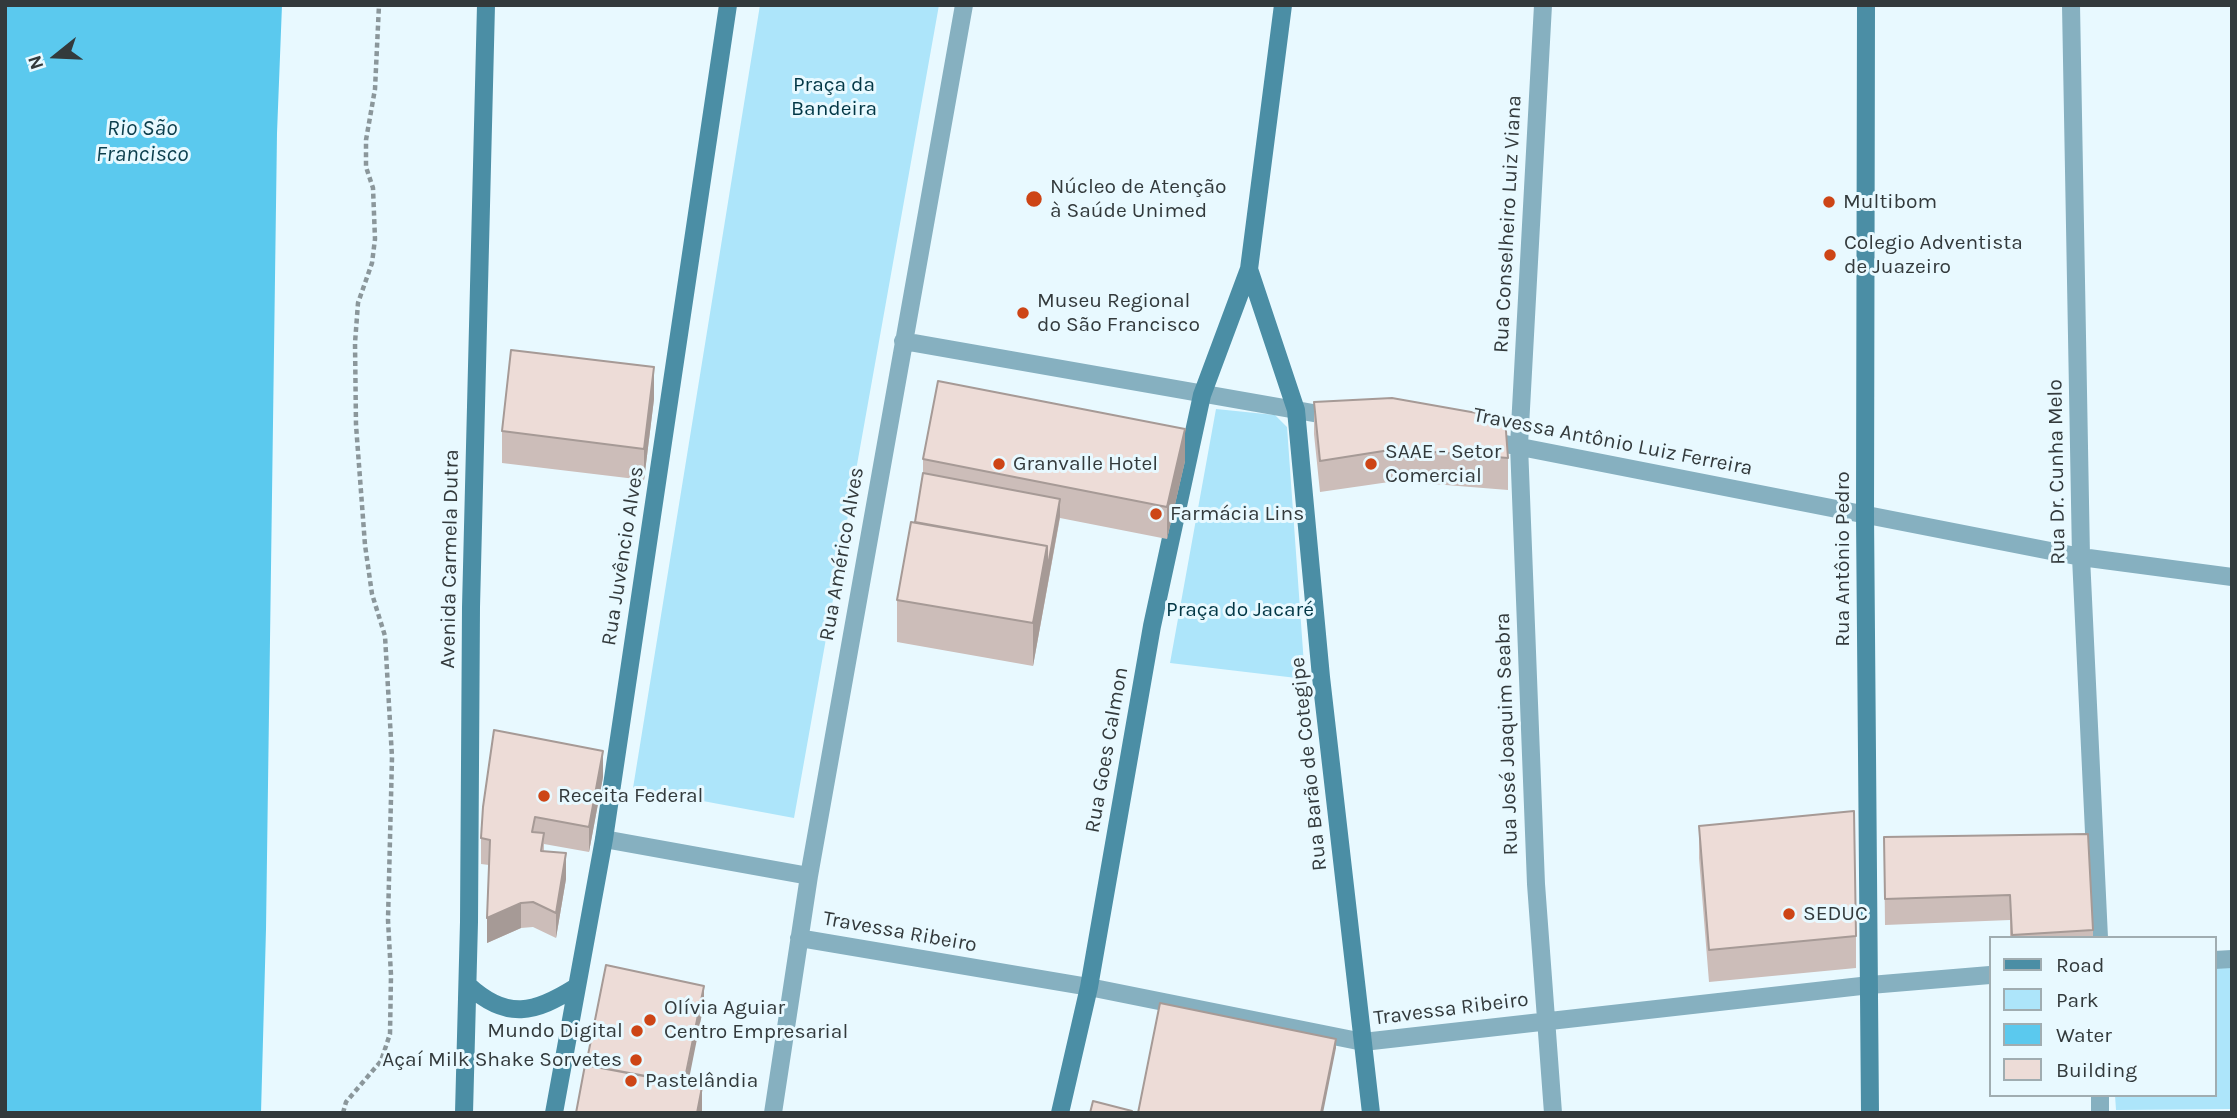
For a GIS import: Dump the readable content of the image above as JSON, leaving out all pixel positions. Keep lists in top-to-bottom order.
{
  "streets": {
    "street": [
      "Rua Conselheiro Luiz Viana",
      "Travessa Antônio Luiz Ferreira",
      "Rua Dr. Cunha Melo",
      "Rua Américo Alves",
      "Rua Juvêncio Alves",
      "Avenida Carmela Dutra",
      "Rua Antônio Pedro",
      "Rua José Joaquim Seabra",
      "Rua Goes Calmon",
      "Rua Barão de Cotegipe",
      "Travessa Ribeiro"
    ]
  },
  "crossings": [
    ["Rua Conselheiro Luiz Viana", "Travessa Antônio Luiz Ferreira"],
    ["Rua Conselheiro Luiz Viana", "Rua José Joaquim Seabra"],
    ["Travessa Antônio Luiz Ferreira", "Rua Dr. Cunha Melo"],
    ["Travessa Antônio Luiz Ferreira", "Rua Antônio Pedro"],
    ["Travessa Antônio Luiz Ferreira", "Rua José Joaquim Seabra"],
    ["Rua Américo Alves", "Travessa Ribeiro"],
    ["Rua Antônio Pedro", "Travessa Ribeiro"],
    ["Rua José Joaquim Seabra", "Travessa Ribeiro"],
    ["Rua Goes Calmon", "Rua Barão de Cotegipe"],
    ["Rua Goes Calmon", "Travessa Ribeiro"],
    ["Rua Barão de Cotegipe", "Travessa Ribeiro"]
  ],
  "water": ["Rio São Francisco"],
  "parks": ["Praça da Bandeira", "Praça do Jacaré"],
  "places": [
    "Núcleo de Atenção à Saúde Unimed",
    "Multibom",
    "Colegio Adventista de Juazeiro",
    "Museu Regional do São Francisco",
    "Granvalle Hotel",
    "SAAE - Setor Comercial",
    "Farmácia Lins",
    "Receita Federal",
    "SEDUC",
    "Olívia Aguiar Centro Empresarial",
    "Mundo Digital",
    "Açaí Milk Shake Sorvetes",
    "Pastelândia"
  ],
  "legend": [
    "Road",
    "Park",
    "Water",
    "Building"
  ],
  "north": "left"
}
